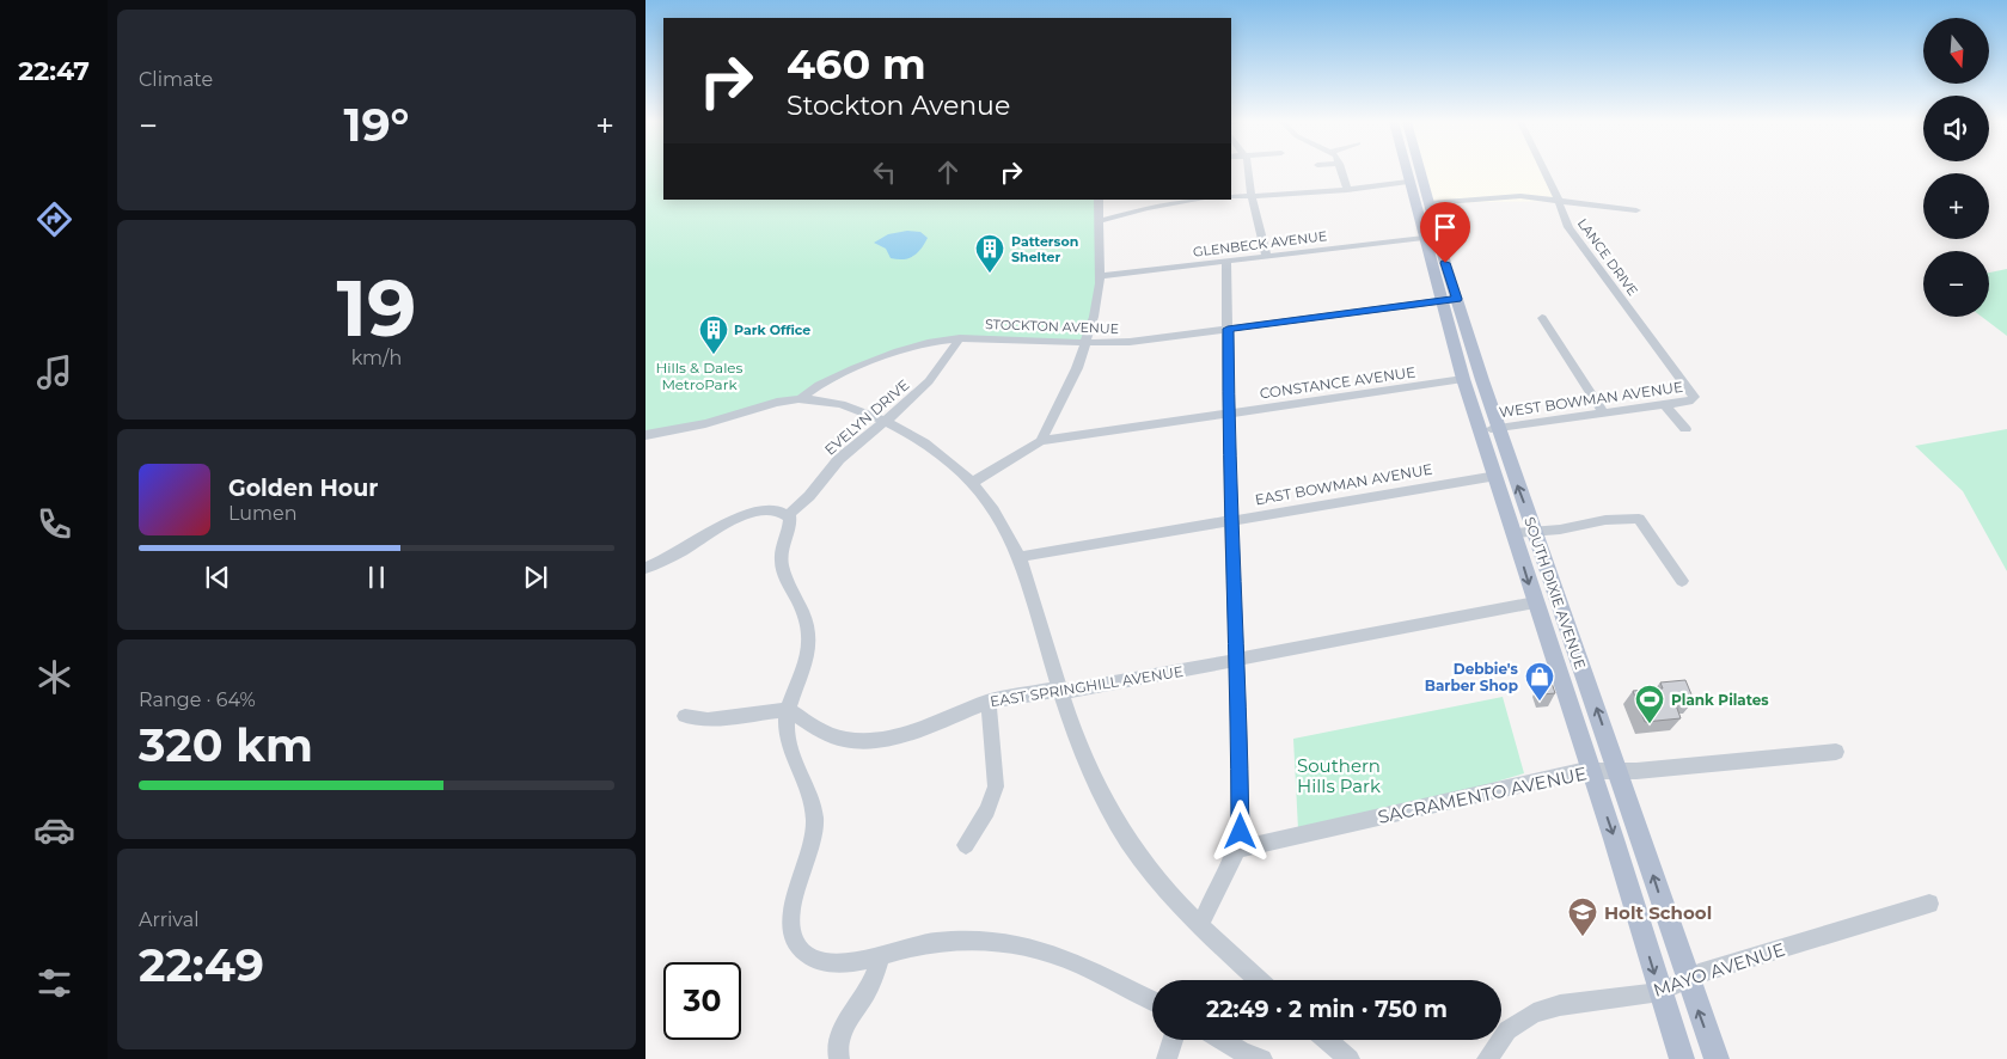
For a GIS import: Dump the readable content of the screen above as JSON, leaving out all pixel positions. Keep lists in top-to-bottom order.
{
  "streets": {
    "main road": ["SOUTH DIXIE AVENUE"],
    "street": [
      "GLENBECK AVENUE",
      "LANCE DRIVE",
      "STOCKTON AVENUE",
      "CONSTANCE AVENUE",
      "WEST BOWMAN AVENUE",
      "EVELYN DRIVE",
      "EAST BOWMAN AVENUE",
      "EAST SPRINGHILL AVENUE",
      "SACRAMENTO AVENUE",
      "MAYO AVENUE"
    ]
  },
  "crossings": [
    ["GLENBECK AVENUE", "SOUTH DIXIE AVENUE"],
    ["LANCE DRIVE", "WEST BOWMAN AVENUE"],
    ["STOCKTON AVENUE", "EVELYN DRIVE"],
    ["STOCKTON AVENUE", "SOUTH DIXIE AVENUE"],
    ["CONSTANCE AVENUE", "SOUTH DIXIE AVENUE"],
    ["WEST BOWMAN AVENUE", "SOUTH DIXIE AVENUE"],
    ["EAST BOWMAN AVENUE", "SOUTH DIXIE AVENUE"],
    ["SOUTH DIXIE AVENUE", "EAST SPRINGHILL AVENUE"],
    ["SOUTH DIXIE AVENUE", "SACRAMENTO AVENUE"],
    ["SOUTH DIXIE AVENUE", "MAYO AVENUE"]
  ],
  "parks": ["Hills & Dales MetroPark", "Southern Hills Park"],
  "places": {
    "building": ["Patterson Shelter", "Park Office"],
    "shop": ["Debbie's Barber Shop"],
    "sports": ["Plank Pilates"],
    "school or university": ["Holt School"]
  },
  "north": "bottom",
  "page": {
    "tabs": "22:47",
    "tile": [
      "Climate",
      ["19", "km/h"],
      ["Range · 64%", "320 km"],
      ["Arrival", "22:49"]
    ],
    "map_buttons": ["+", "−"],
    "turn": ["460 m", "Stockton Avenue"],
    "heat": ["−", "19°", "+"],
    "song": ["Golden Hour", "Lumen"],
    "limit": "30",
    "trip": "22:49 · 2 min · 750 m"
  }
}
